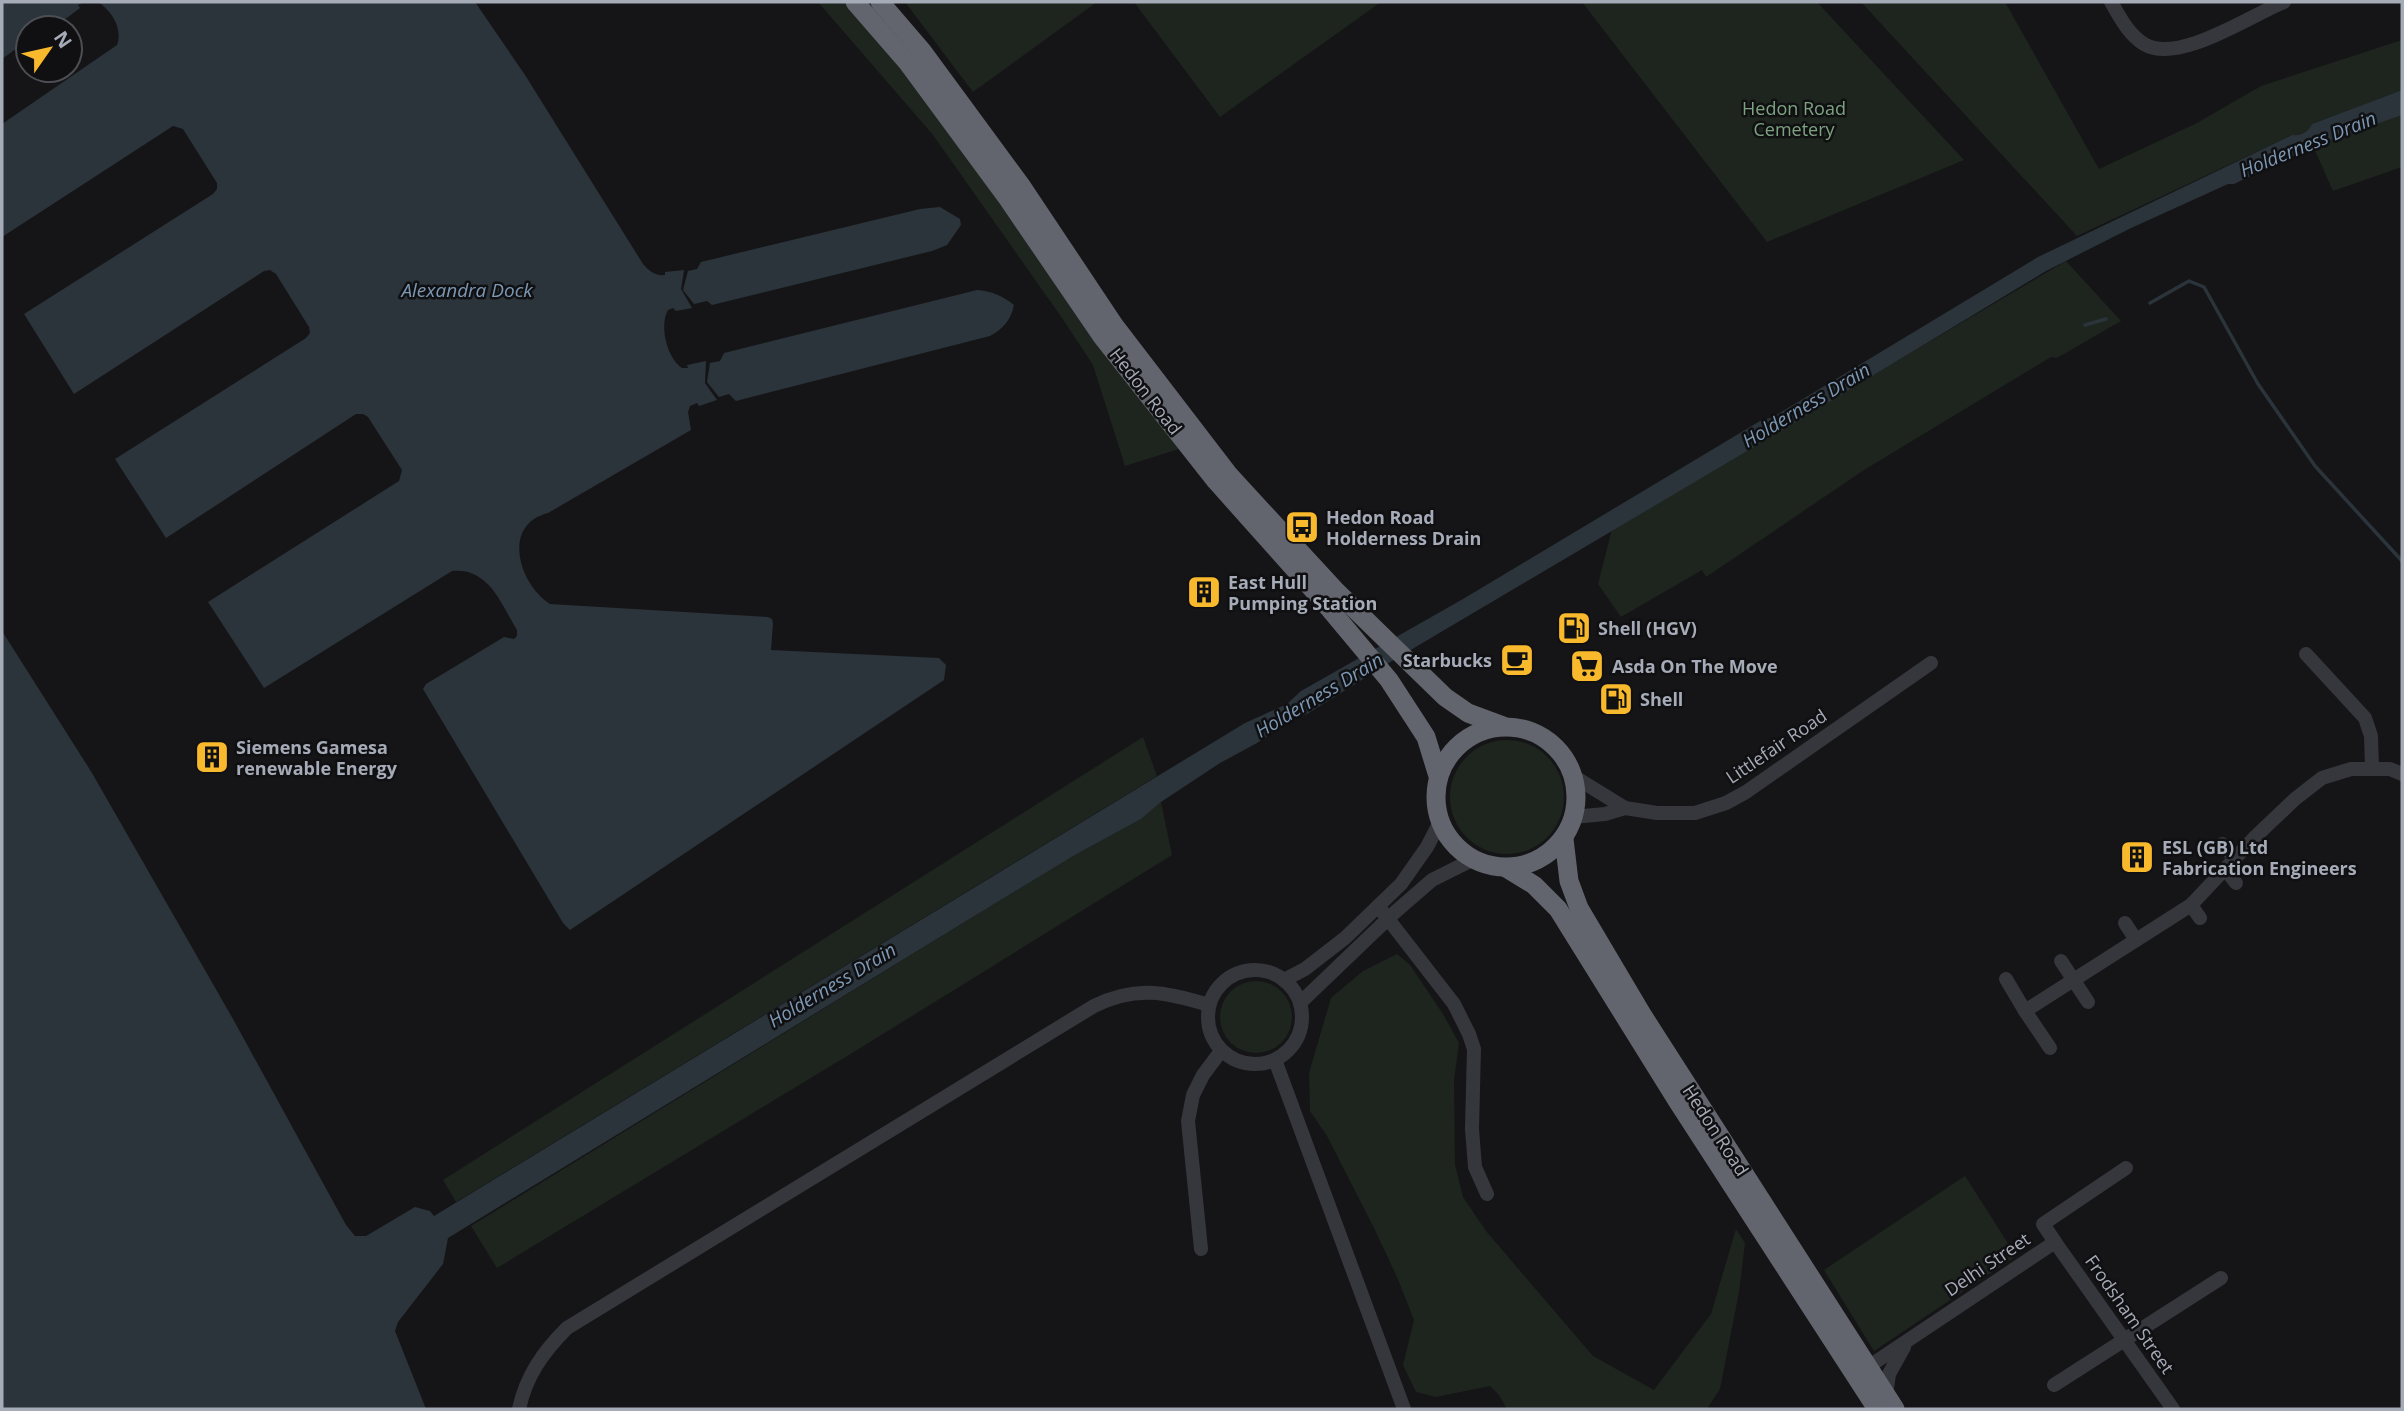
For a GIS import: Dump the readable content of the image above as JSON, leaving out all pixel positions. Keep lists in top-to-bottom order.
{
  "streets": {
    "highway": ["Hedon Road"],
    "street": ["Littlefair Road", "Delhi Street", "Frodsham Street"]
  },
  "crossings": [
    ["Hedon Road", "Littlefair Road"],
    ["Hedon Road", "Delhi Street"],
    ["Delhi Street", "Frodsham Street"]
  ],
  "water": ["Holderness Drain", "Alexandra Dock"],
  "parks": ["Hedon Road Cemetery"],
  "places": {
    "bus stop": ["Hedon Road Holderness Drain"],
    "building": ["East Hull Pumping Station", "Siemens Gamesa renewable Energy", "ESL (GB) Ltd Fabrication Engineers"],
    "fuel station": ["Shell (HGV)", "Shell"],
    "cafe": ["Starbucks"],
    "supermarket": ["Asda On The Move"]
  },
  "north": "top right"
}
